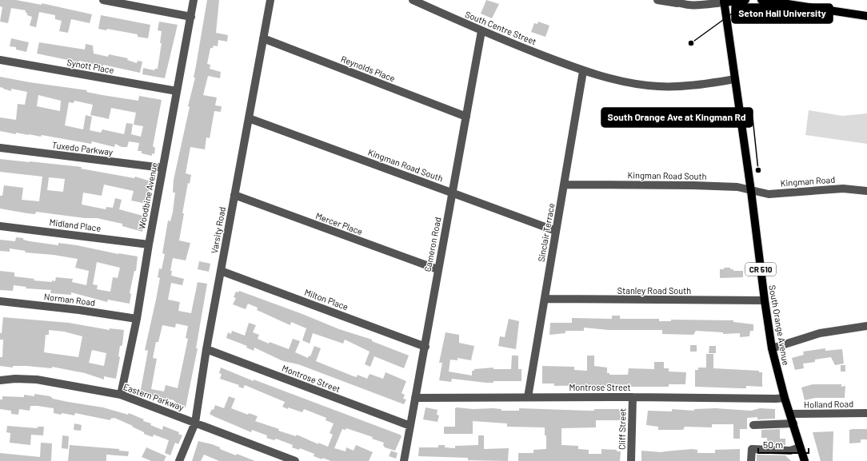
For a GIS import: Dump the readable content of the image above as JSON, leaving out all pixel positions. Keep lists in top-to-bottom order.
{
  "streets": {
    "main road": ["CR 510", "South Orange Avenue"],
    "street": [
      "South Centre Street",
      "Synott Place",
      "Reynolds Place",
      "Tuxedo Parkway",
      "Kingman Road South",
      "Kingman Road",
      "Woodbine Avenue",
      "Mercer Place",
      "Midland Place",
      "Varsity Road",
      "Sinclair Terrace",
      "Cameron Road",
      "Stanley Road South",
      "Norman Road",
      "Milton Place",
      "Montrose Street",
      "Eastern Parkway",
      "Holland Road",
      "Cliff Street"
    ]
  },
  "crossings": [
    ["South Centre Street", "Sinclair Terrace"],
    ["South Centre Street", "Cameron Road"],
    ["South Centre Street", "South Orange Avenue"],
    ["Synott Place", "Woodbine Avenue"],
    ["Reynolds Place", "Varsity Road"],
    ["Reynolds Place", "Cameron Road"],
    ["Tuxedo Parkway", "Woodbine Avenue"],
    ["Kingman Road South", "Kingman Road"],
    ["Kingman Road South", "Varsity Road"],
    ["Kingman Road South", "Sinclair Terrace"],
    ["Kingman Road South", "Cameron Road"],
    ["Kingman Road South", "South Orange Avenue"],
    ["Kingman Road", "South Orange Avenue"],
    ["Woodbine Avenue", "Midland Place"],
    ["Woodbine Avenue", "Norman Road"],
    ["Woodbine Avenue", "Eastern Parkway"],
    ["Mercer Place", "Varsity Road"],
    ["Mercer Place", "Cameron Road"],
    ["Varsity Road", "Milton Place"],
    ["Varsity Road", "Montrose Street"],
    ["Varsity Road", "Eastern Parkway"],
    ["Sinclair Terrace", "Stanley Road South"],
    ["Sinclair Terrace", "Montrose Street"],
    ["Cameron Road", "Milton Place"],
    ["Cameron Road", "Montrose Street"],
    ["Stanley Road South", "South Orange Avenue"],
    ["South Orange Avenue", "Montrose Street"],
    ["South Orange Avenue", "Holland Road"],
    ["Montrose Street", "Cliff Street"]
  ],
  "places": ["Seton Hall University", "South Orange Ave at Kingman Rd"],
  "scale_bar": "50 m"
}
